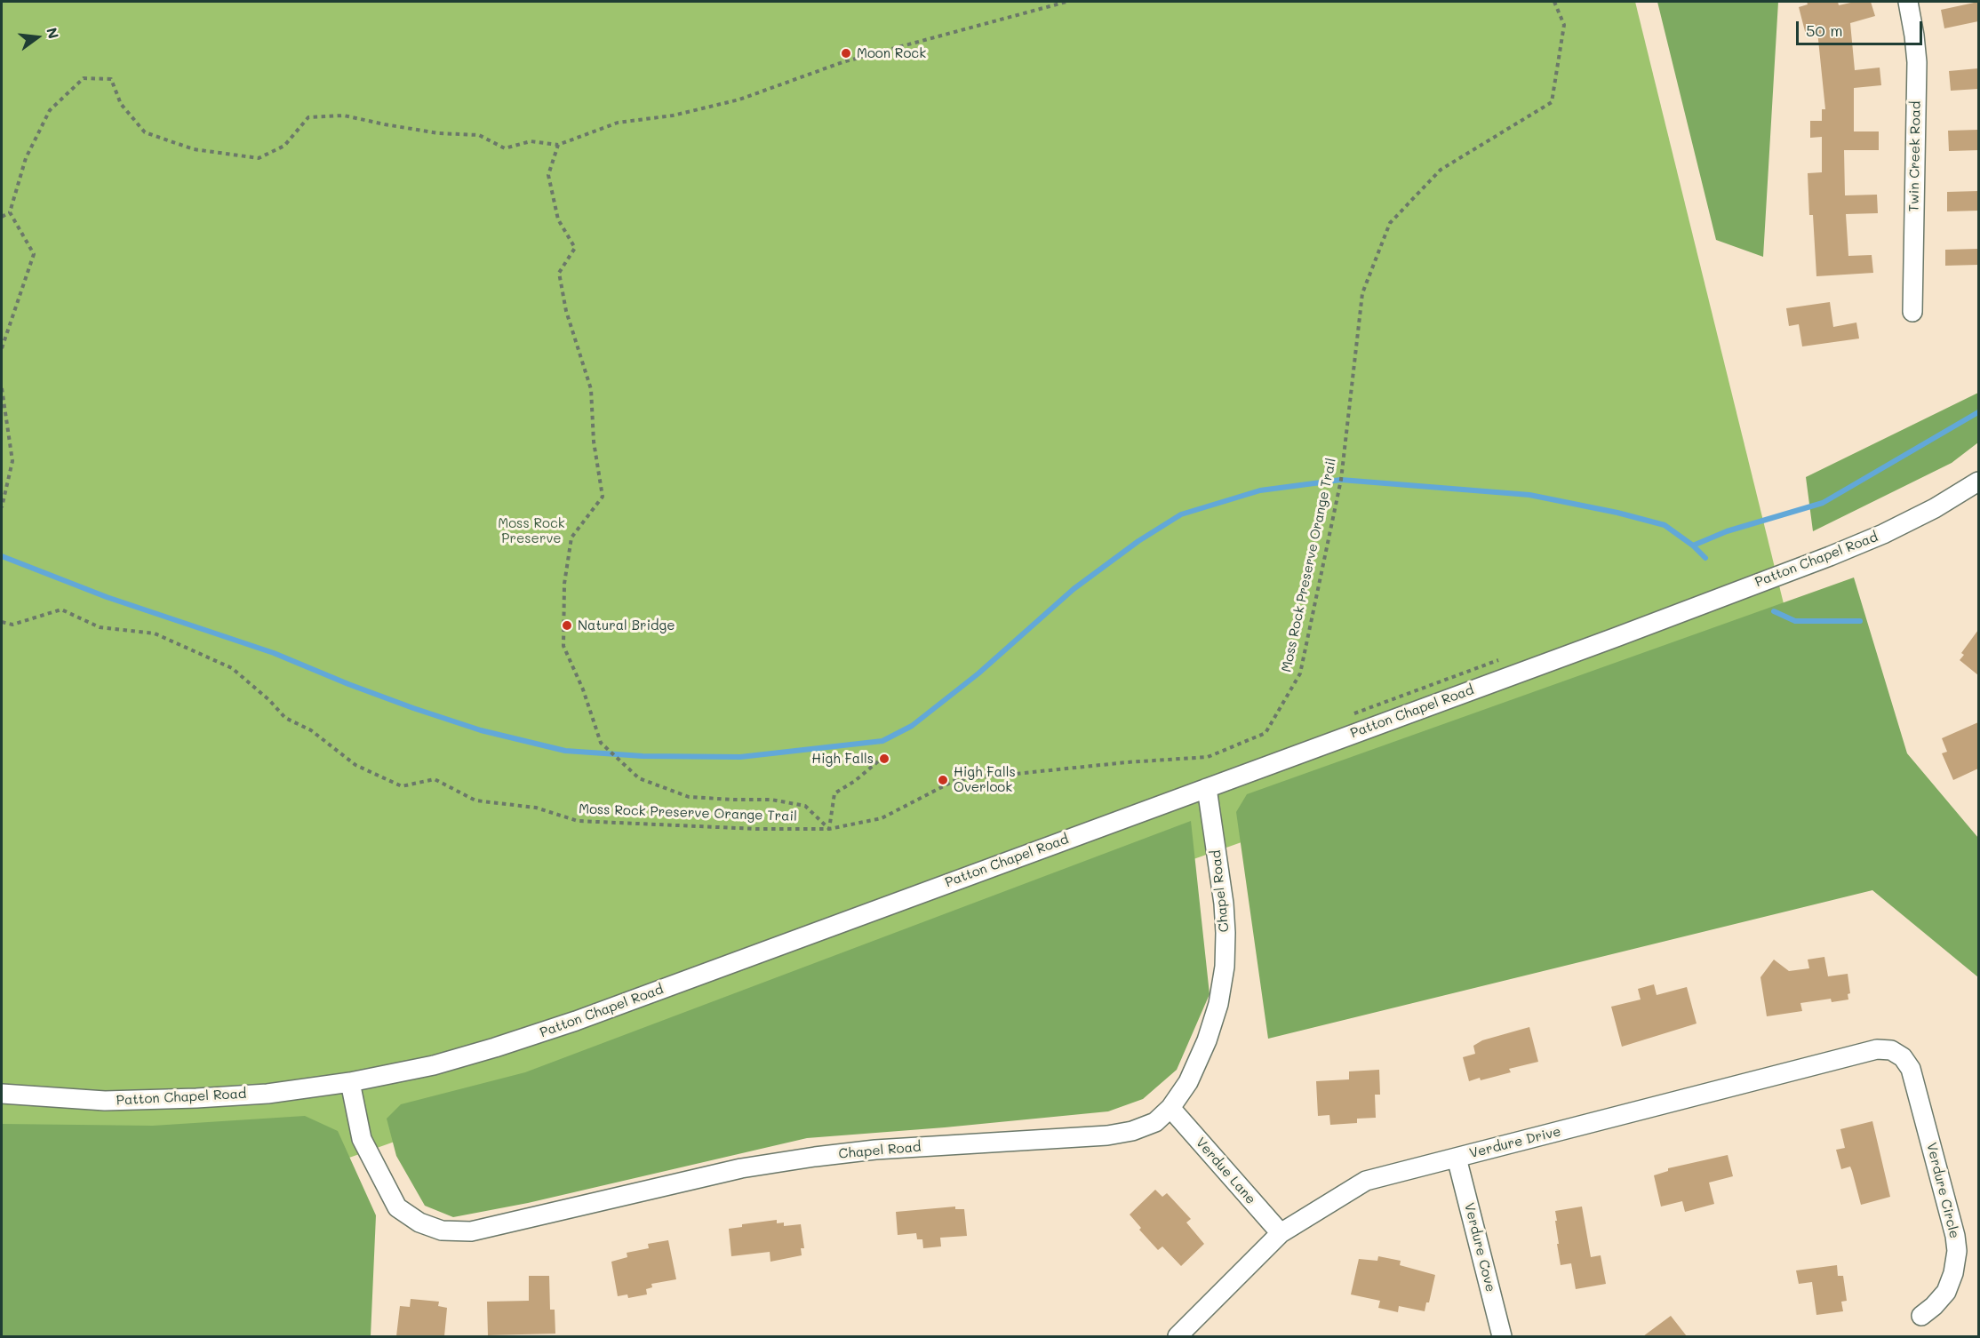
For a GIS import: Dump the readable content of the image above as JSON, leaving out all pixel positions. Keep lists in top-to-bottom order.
{
  "streets": {
    "street": [
      "Twin Creek Road",
      "Patton Chapel Road",
      "Chapel Road",
      "Verdure Drive",
      "Verdue Lane",
      "Verdure Circle",
      "Verdure Cove"
    ],
    "path": ["Moss Rock Preserve Orange Trail"]
  },
  "crossings": [
    ["Patton Chapel Road", "Chapel Road"],
    ["Chapel Road", "Verdue Lane"],
    ["Verdure Drive", "Verdue Lane"],
    ["Verdure Drive", "Verdure Circle"],
    ["Verdure Drive", "Verdure Cove"]
  ],
  "parks": ["Moss Rock Preserve"],
  "places": [
    "Moon Rock",
    "Natural Bridge",
    "High Falls",
    "High Falls Overlook"
  ],
  "scale_bar": "50 m",
  "north": "right"
}
